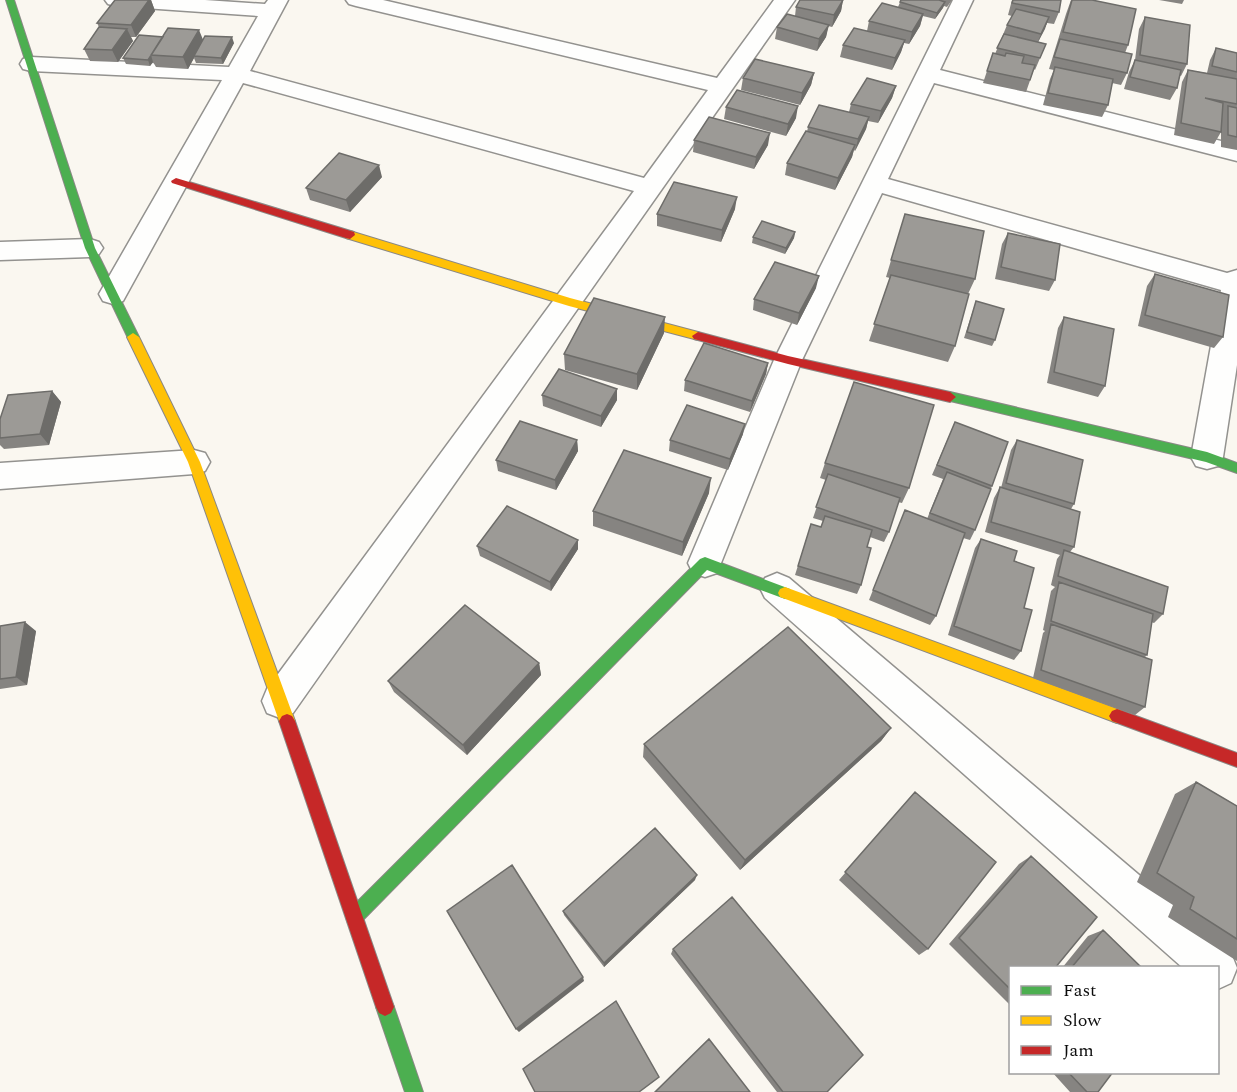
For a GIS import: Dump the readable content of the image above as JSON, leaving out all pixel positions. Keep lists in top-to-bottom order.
{
  "legend": ["Fast", "Slow", "Jam"]
}
